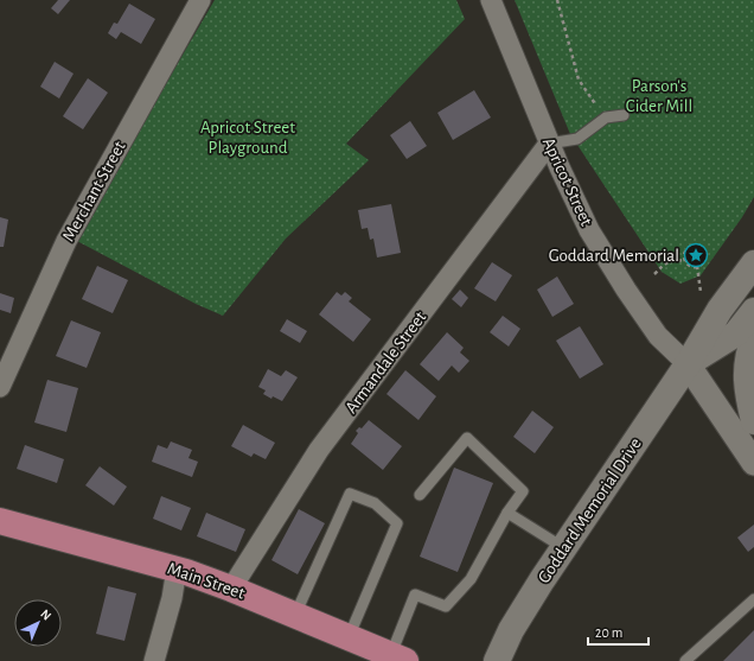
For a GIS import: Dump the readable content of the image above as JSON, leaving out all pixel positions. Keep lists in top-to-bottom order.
{
  "streets": {
    "highway": ["Main Street"],
    "main road": ["Goddard Memorial Drive"],
    "street": ["Apricot Street", "Merchant Street", "Armandale Street"]
  },
  "crossings": [
    ["Apricot Street", "Armandale Street"],
    ["Apricot Street", "Goddard Memorial Drive"],
    ["Armandale Street", "Main Street"]
  ],
  "parks": ["Parson's Cider Mill", "Apricot Street Playground"],
  "places": {
    "place": ["Goddard Memorial"]
  },
  "scale_bar": "20 m",
  "north": "top right"
}
